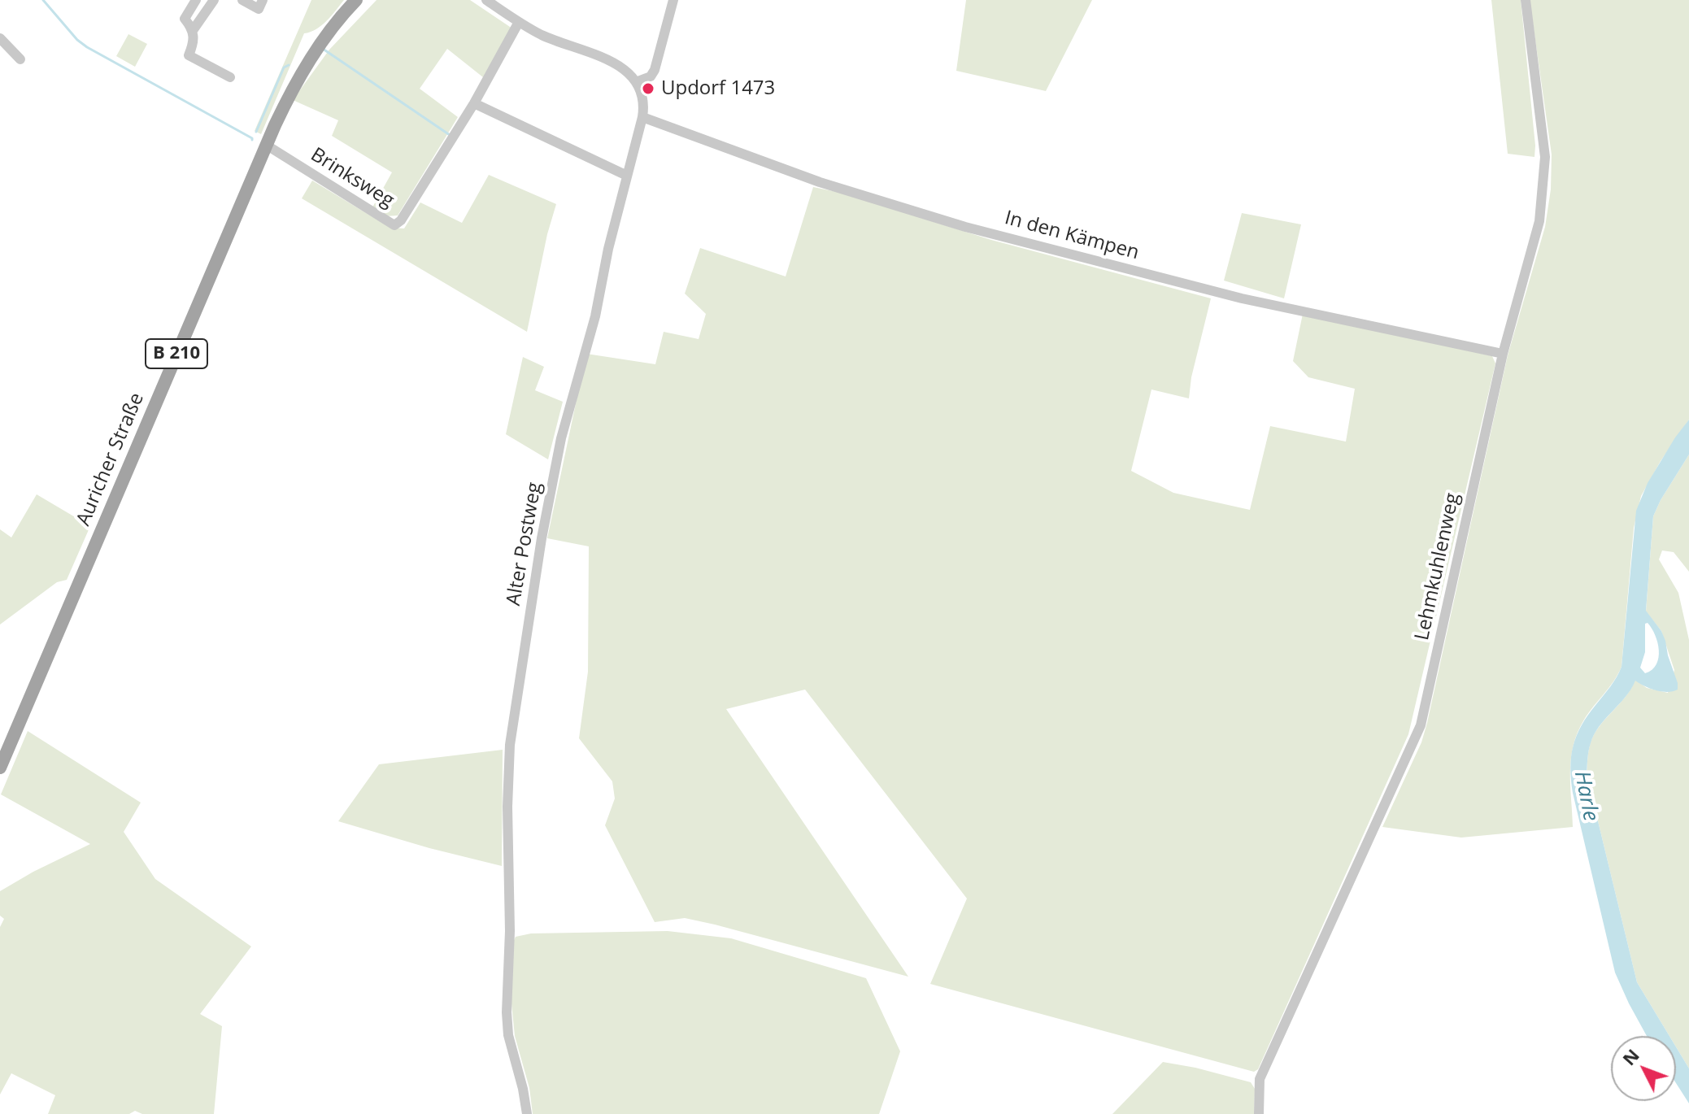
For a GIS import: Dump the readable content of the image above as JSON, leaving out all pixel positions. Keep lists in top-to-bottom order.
{
  "streets": {
    "main road": ["B 210", "Auricher Straße"],
    "street": [
      "Brinksweg",
      "In den Kämpen",
      "Alter Postweg",
      "Lehmkuhlenweg"
    ]
  },
  "crossings": [
    ["Brinksweg", "Auricher Straße"],
    ["In den Kämpen", "Alter Postweg"],
    ["In den Kämpen", "Lehmkuhlenweg"]
  ],
  "water": ["Harle"],
  "places": ["Updorf 1473"],
  "north": "top left"
}
